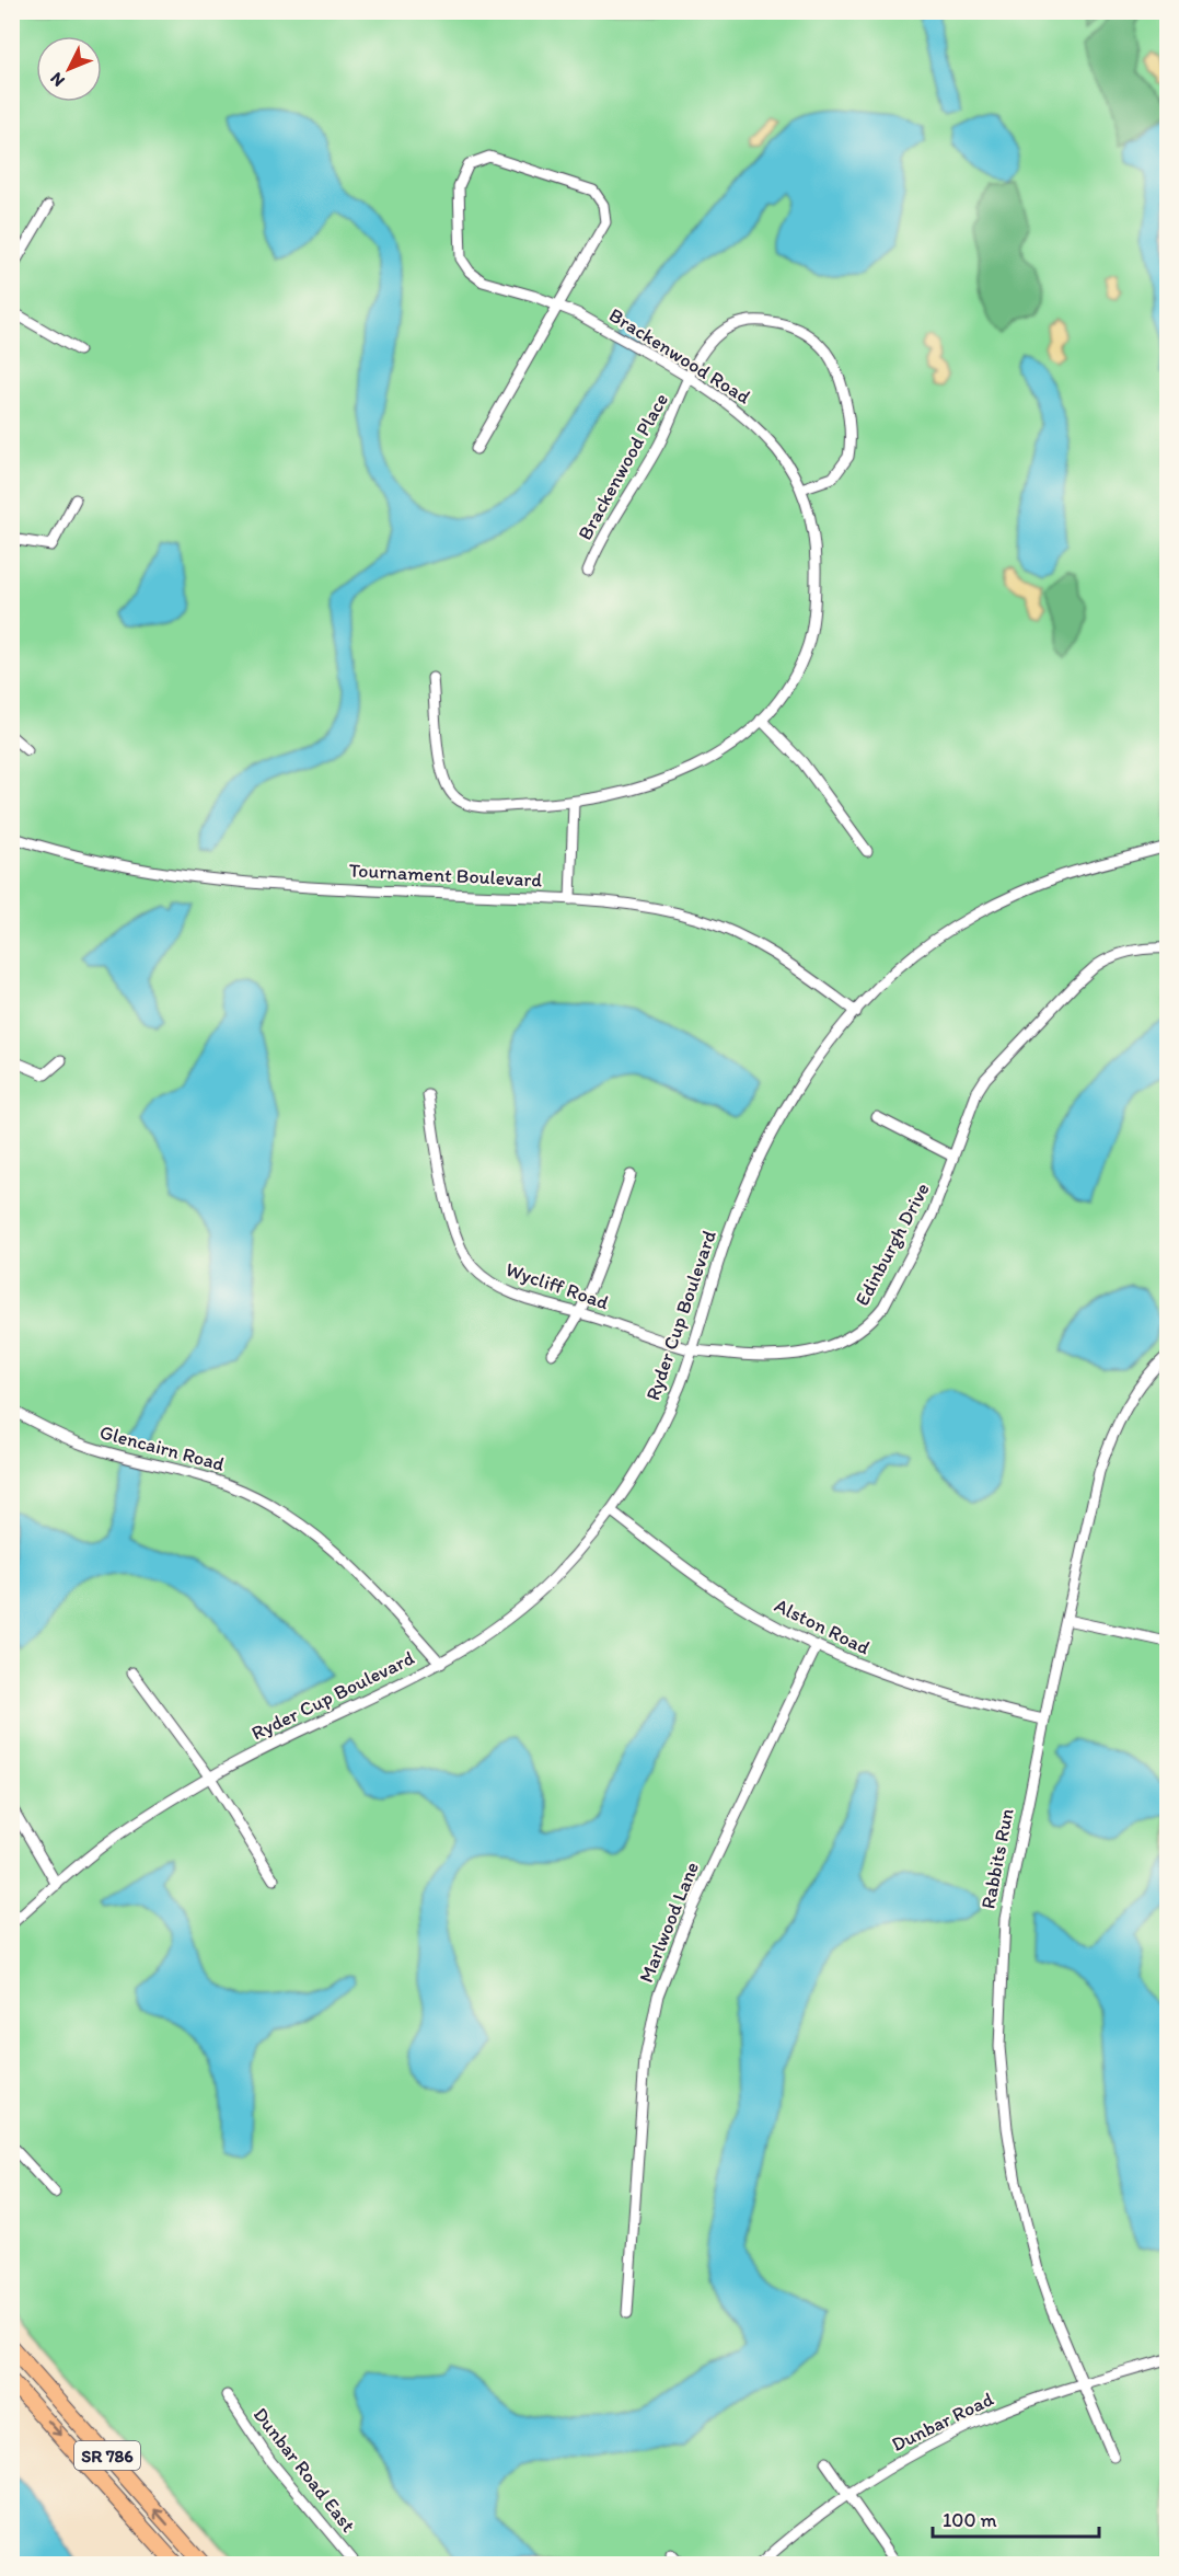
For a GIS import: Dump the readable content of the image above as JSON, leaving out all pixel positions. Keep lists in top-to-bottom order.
{
  "streets": {
    "main road": ["SR 786"],
    "street": [
      "Brackenwood Road",
      "Brackenwood Place",
      "Tournament Boulevard",
      "Edinburgh Drive",
      "Wycliff Road",
      "Ryder Cup Boulevard",
      "Glencairn Road",
      "Alston Road",
      "Rabbits Run",
      "Marlwood Lane",
      "Dunbar Road",
      "Dunbar Road East"
    ]
  },
  "crossings": [
    ["Brackenwood Road", "Brackenwood Place"],
    ["Tournament Boulevard", "Ryder Cup Boulevard"],
    ["Edinburgh Drive", "Wycliff Road"],
    ["Edinburgh Drive", "Ryder Cup Boulevard"],
    ["Wycliff Road", "Ryder Cup Boulevard"],
    ["Ryder Cup Boulevard", "Glencairn Road"],
    ["Ryder Cup Boulevard", "Alston Road"],
    ["Alston Road", "Rabbits Run"],
    ["Alston Road", "Marlwood Lane"],
    ["Rabbits Run", "Dunbar Road"]
  ],
  "scale_bar": "100 m",
  "north": "bottom left"
}
